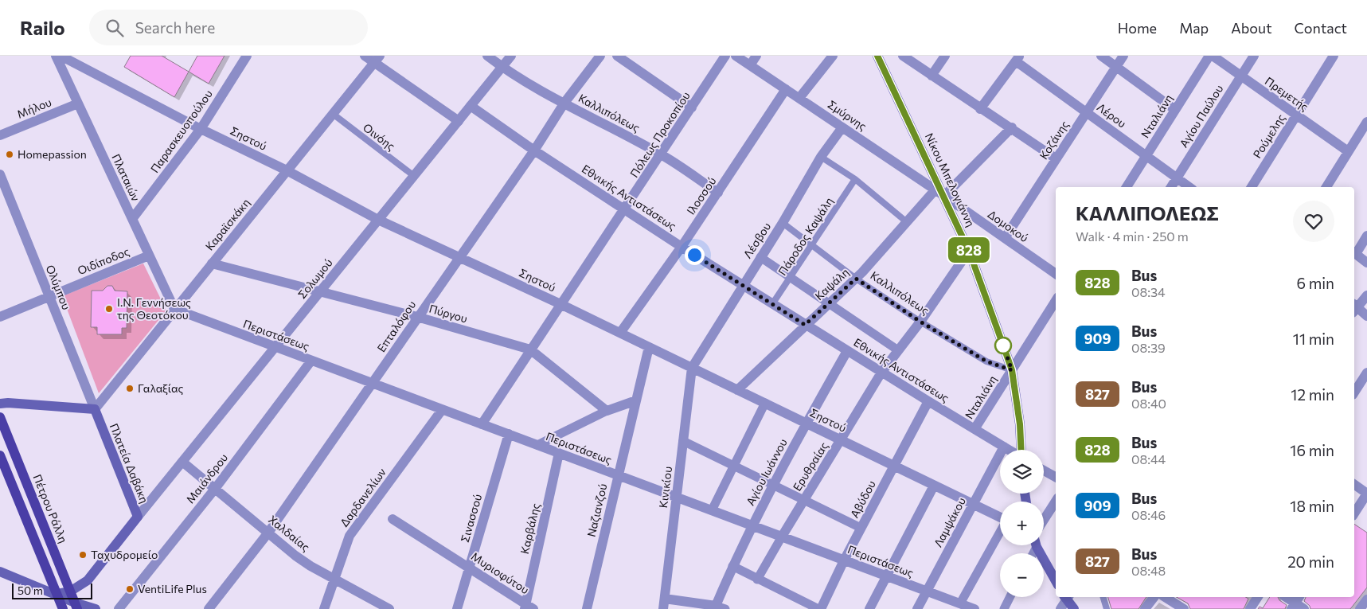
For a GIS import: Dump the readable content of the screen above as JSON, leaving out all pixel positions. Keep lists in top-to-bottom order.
{
  "streets": {
    "main road": ["Νίκου Μπελογιάννη", "Πλατεία Δαβάκη", "Πέτρου Ράλλη"],
    "street": [
      "Πρεμετής",
      "Μήλου",
      "Καλλιπόλεως",
      "Σμύρνης",
      "Λέρου",
      "Νταλιάνη",
      "Αγίου Παύλου",
      "Παρασκευοπούλου",
      "Πόλεως Προκοπίου",
      "Ρούμελης",
      "Σηστού",
      "Κοζάνης",
      "Πλαταιών",
      "Ιλοσσού",
      "Εθνικής Αντιστάσεως",
      "Καραϊσκάκη",
      "Δομοκού",
      "Λέσβου",
      "Οιδίποδος",
      "Σολωμού",
      "Καψάλη",
      "Ολύμπου",
      "Πύργου",
      "Επταλόφου",
      "Περιστάσεως",
      "Ερυθραίας",
      "Αγίου Ιωάννου",
      "Μαιάνδρου",
      "Κινικίου",
      "Δαρδανελίων",
      "Αβύδου",
      "Ναζιανζού",
      "Σινασσού",
      "Λαμψάκου",
      "Καρβάλης",
      "Χαλδαίας",
      "Μυριοφύτου"
    ],
    "lane": ["Οινόης", "Πάροδος Καψάλη"]
  },
  "crossings": [
    ["Πρεμετής", "Αγίου Παύλου"],
    ["Πρεμετής", "Ρούμελης"],
    ["Μήλου", "Πλαταιών"],
    ["Καλλιπόλεως", "Νταλιάνη"],
    ["Καλλιπόλεως", "Πόλεως Προκοπίου"],
    ["Καλλιπόλεως", "Νίκου Μπελογιάννη"],
    ["Καλλιπόλεως", "Ιλοσσού"],
    ["Καλλιπόλεως", "Πάροδος Καψάλη"],
    ["Καλλιπόλεως", "Λέσβου"],
    ["Καλλιπόλεως", "Σολωμού"],
    ["Καλλιπόλεως", "Καψάλη"],
    ["Καλλιπόλεως", "Επταλόφου"],
    ["Καλλιπόλεως", "Ερυθραίας"],
    ["Σμύρνης", "Νίκου Μπελογιάννη"],
    ["Σμύρνης", "Ιλοσσού"],
    ["Σμύρνης", "Δομοκού"],
    ["Σμύρνης", "Λέσβου"],
    ["Σμύρνης", "Καψάλη"],
    ["Λέρου", "Νταλιάνη"],
    ["Λέρου", "Αγίου Παύλου"],
    ["Λέρου", "Κοζάνης"],
    ["Νταλιάνη", "Νίκου Μπελογιάννη"],
    ["Νταλιάνη", "Εθνικής Αντιστάσεως"],
    ["Παρασκευοπούλου", "Σηστού"],
    ["Παρασκευοπούλου", "Πλαταιών"],
    ["Πόλεως Προκοπίου", "Σηστού"],
    ["Πόλεως Προκοπίου", "Εθνικής Αντιστάσεως"],
    ["Πόλεως Προκοπίου", "Πύργου"],
    ["Πόλεως Προκοπίου", "Περιστάσεως"],
    ["Οινόης", "Καραϊσκάκη"],
    ["Οινόης", "Σολωμού"],
    ["Σηστού", "Ιλοσσού"],
    ["Σηστού", "Καραϊσκάκη"],
    ["Σηστού", "Λέσβου"],
    ["Σηστού", "Σολωμού"],
    ["Σηστού", "Καψάλη"],
    ["Σηστού", "Επταλόφου"],
    ["Σηστού", "Ερυθραίας"],
    ["Σηστού", "Αγίου Ιωάννου"],
    ["Σηστού", "Κινικίου"],
    ["Σηστού", "Αβύδου"],
    ["Σηστού", "Ναζιανζού"],
    ["Σηστού", "Λαμψάκου"],
    ["Κοζάνης", "Δομοκού"],
    ["Πλαταιών", "Καραϊσκάκη"],
    ["Πλαταιών", "Οιδίποδος"],
    ["Πλαταιών", "Περιστάσεως"],
    ["Νίκου Μπελογιάννη", "Δομοκού"],
    ["Νίκου Μπελογιάννη", "Ερυθραίας"],
    ["Ιλοσσού", "Εθνικής Αντιστάσεως"],
    ["Εθνικής Αντιστάσεως", "Πάροδος Καψάλη"],
    ["Εθνικής Αντιστάσεως", "Λέσβου"],
    ["Εθνικής Αντιστάσεως", "Σολωμού"],
    ["Εθνικής Αντιστάσεως", "Καψάλη"],
    ["Εθνικής Αντιστάσεως", "Επταλόφου"],
    ["Εθνικής Αντιστάσεως", "Ερυθραίας"],
    ["Εθνικής Αντιστάσεως", "Αγίου Ιωάννου"],
    ["Εθνικής Αντιστάσεως", "Αβύδου"],
    ["Εθνικής Αντιστάσεως", "Λαμψάκου"],
    ["Καραϊσκάκη", "Ολύμπου"],
    ["Καραϊσκάκη", "Πύργου"],
    ["Καραϊσκάκη", "Περιστάσεως"],
    ["Καραϊσκάκη", "Πλατεία Δαβάκη"],
    ["Λέσβου", "Κινικίου"],
    ["Οιδίποδος", "Ολύμπου"],
    ["Σολωμού", "Πύργου"],
    ["Σολωμού", "Περιστάσεως"],
    ["Σολωμού", "Πλατεία Δαβάκη"],
    ["Σολωμού", "Χαλδαίας"],
    ["Ολύμπου", "Πλατεία Δαβάκη"],
    ["Πύργου", "Επταλόφου"],
    ["Επταλόφου", "Περιστάσεως"],
    ["Επταλόφου", "Χαλδαίας"],
    ["Περιστάσεως", "Ερυθραίας"],
    ["Περιστάσεως", "Αγίου Ιωάννου"],
    ["Περιστάσεως", "Μαιάνδρου"],
    ["Περιστάσεως", "Κινικίου"],
    ["Περιστάσεως", "Δαρδανελίων"],
    ["Περιστάσεως", "Αβύδου"],
    ["Περιστάσεως", "Ναζιανζού"],
    ["Περιστάσεως", "Σινασσού"],
    ["Περιστάσεως", "Λαμψάκου"],
    ["Περιστάσεως", "Καρβάλης"],
    ["Πλατεία Δαβάκη", "Πέτρου Ράλλη"],
    ["Μαιάνδρου", "Χαλδαίας"],
    ["Δαρδανελίων", "Χαλδαίας"],
    ["Σινασσού", "Μυριοφύτου"],
    ["Καρβάλης", "Μυριοφύτου"]
  ],
  "places": [
    "Homepassion",
    "Ι.Ν. Γεννήσεως της Θεοτόκου",
    "Γαλαξίας",
    "Ταχυδρομείο",
    "VentiLife Plus"
  ],
  "lines": ["bus line 828"],
  "scale_bar": "50 m",
  "page": {
    "header": "Railo",
    "search": "Search here",
    "nav": [
      "Home",
      "Map",
      "About",
      "Contact"
    ],
    "on_map": "828",
    "heading": ["ΚΑΛΛΙΠΟΛΕΩΣ", "Walk · 4 min · 250 m"],
    "list": [
      {
        "mark": "828",
        "name": "Bus",
        "note": "08:34",
        "value": "6 min"
      },
      {
        "mark": "909",
        "name": "Bus",
        "note": "08:39",
        "value": "11 min"
      },
      {
        "mark": "827",
        "name": "Bus",
        "note": "08:40",
        "value": "12 min"
      },
      {
        "mark": "828",
        "name": "Bus",
        "note": "08:44",
        "value": "16 min"
      },
      {
        "mark": "909",
        "name": "Bus",
        "note": "08:46",
        "value": "18 min"
      },
      {
        "mark": "827",
        "name": "Bus",
        "note": "08:48",
        "value": "20 min"
      }
    ],
    "map_buttons": ["+", "−"],
    "scale": "50 m"
  }
}
